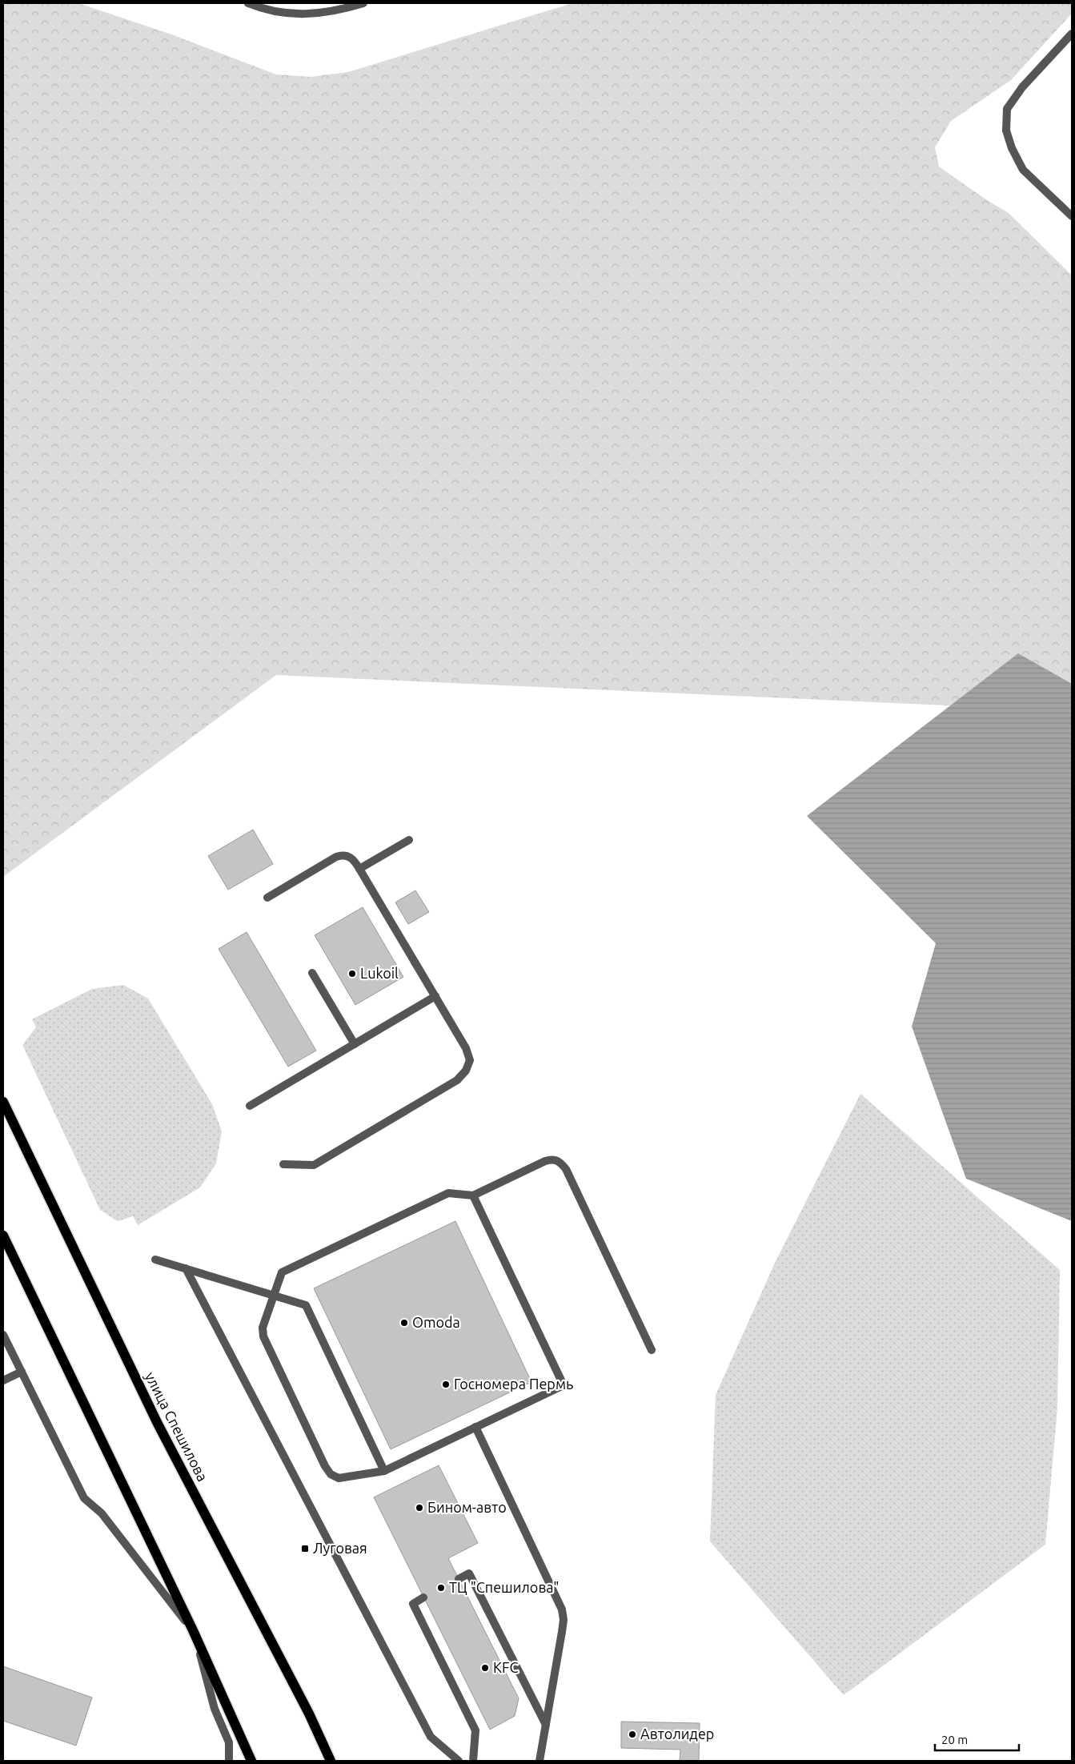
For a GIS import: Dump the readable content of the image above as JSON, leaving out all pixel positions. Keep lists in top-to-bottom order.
{
  "streets": {
    "main road": ["улица Спешилова"]
  },
  "places": {
    "other": [
      "Lukoil",
      "Omoda",
      "Госномера Пермь",
      "Бином-авто",
      "ТЦ \"Спешилова\"",
      "KFC",
      "Автолидер"
    ],
    "transit": ["Луговая"]
  },
  "scale_bar": "20 m"
}
